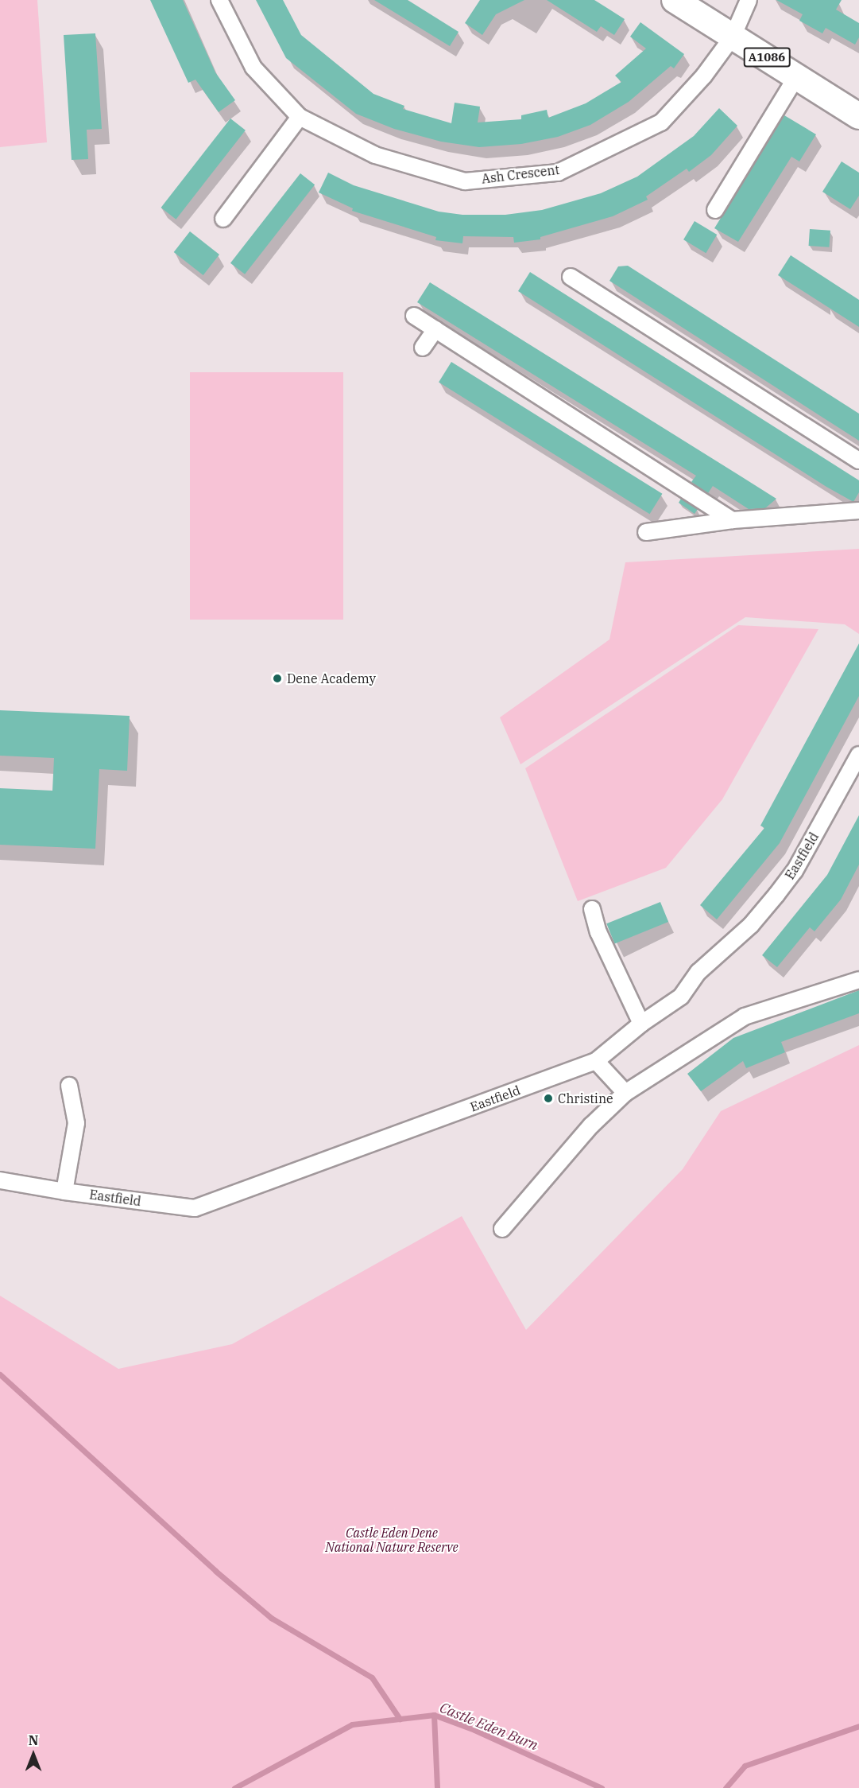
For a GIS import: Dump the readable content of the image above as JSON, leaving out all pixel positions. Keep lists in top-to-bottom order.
{
  "streets": {
    "main road": ["A1086"],
    "street": ["Ash Crescent", "Eastfield"]
  },
  "crossings": [
    ["A1086", "Ash Crescent"]
  ],
  "water": ["Castle Eden Burn"],
  "parks": ["Castle Eden Dene National Nature Reserve"],
  "places": ["Dene Academy", "Christine"],
  "north": "top"
}
